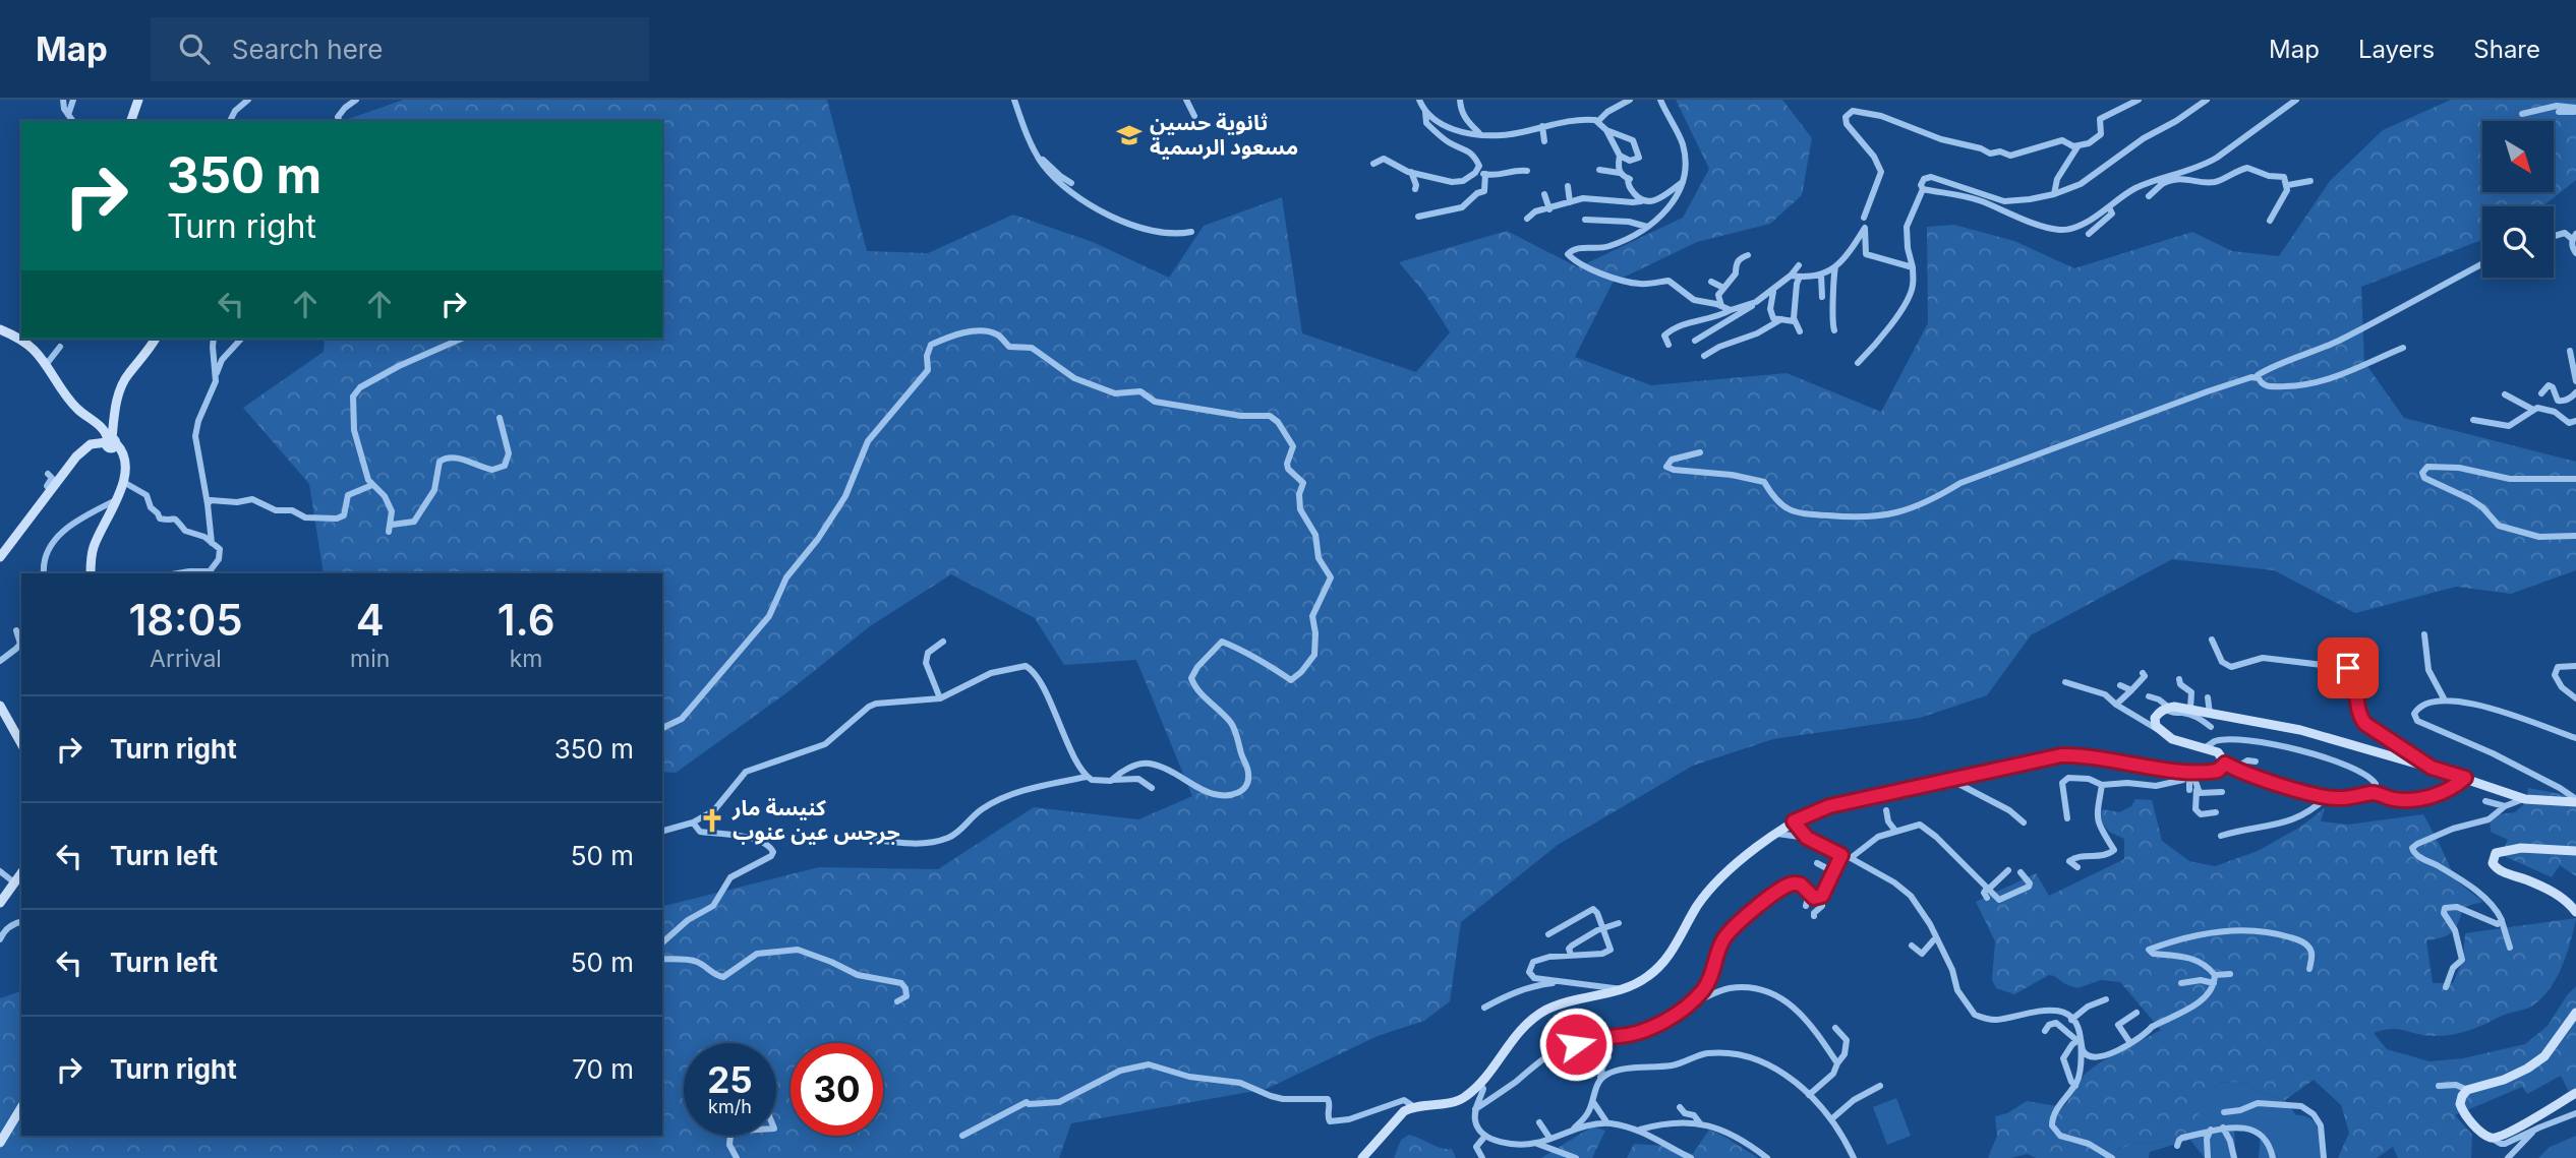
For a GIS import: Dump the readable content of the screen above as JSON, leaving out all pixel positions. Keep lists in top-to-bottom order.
{
  "places": {
    "school or university": ["ثانوية حسين مسعود الرسمية"],
    "church": ["كنيسة مار جرجس عين عنوب"]
  },
  "north": "bottom right",
  "page": {
    "header": "Map",
    "search": "Search here",
    "nav": ["Map", "Layers", "Share"],
    "turn": ["350 m", "Turn right"],
    "eta": [
      "18:05",
      "Arrival",
      "4",
      "min",
      "1.6",
      "km"
    ],
    "list": [
      {
        "name": "Turn right",
        "value": "350 m"
      },
      {
        "name": "Turn left",
        "value": "50 m"
      },
      {
        "name": "Turn left",
        "value": "50 m"
      },
      {
        "name": "Turn right",
        "value": "70 m"
      }
    ],
    "speed": "25 km/h",
    "limit": "30"
  }
}
